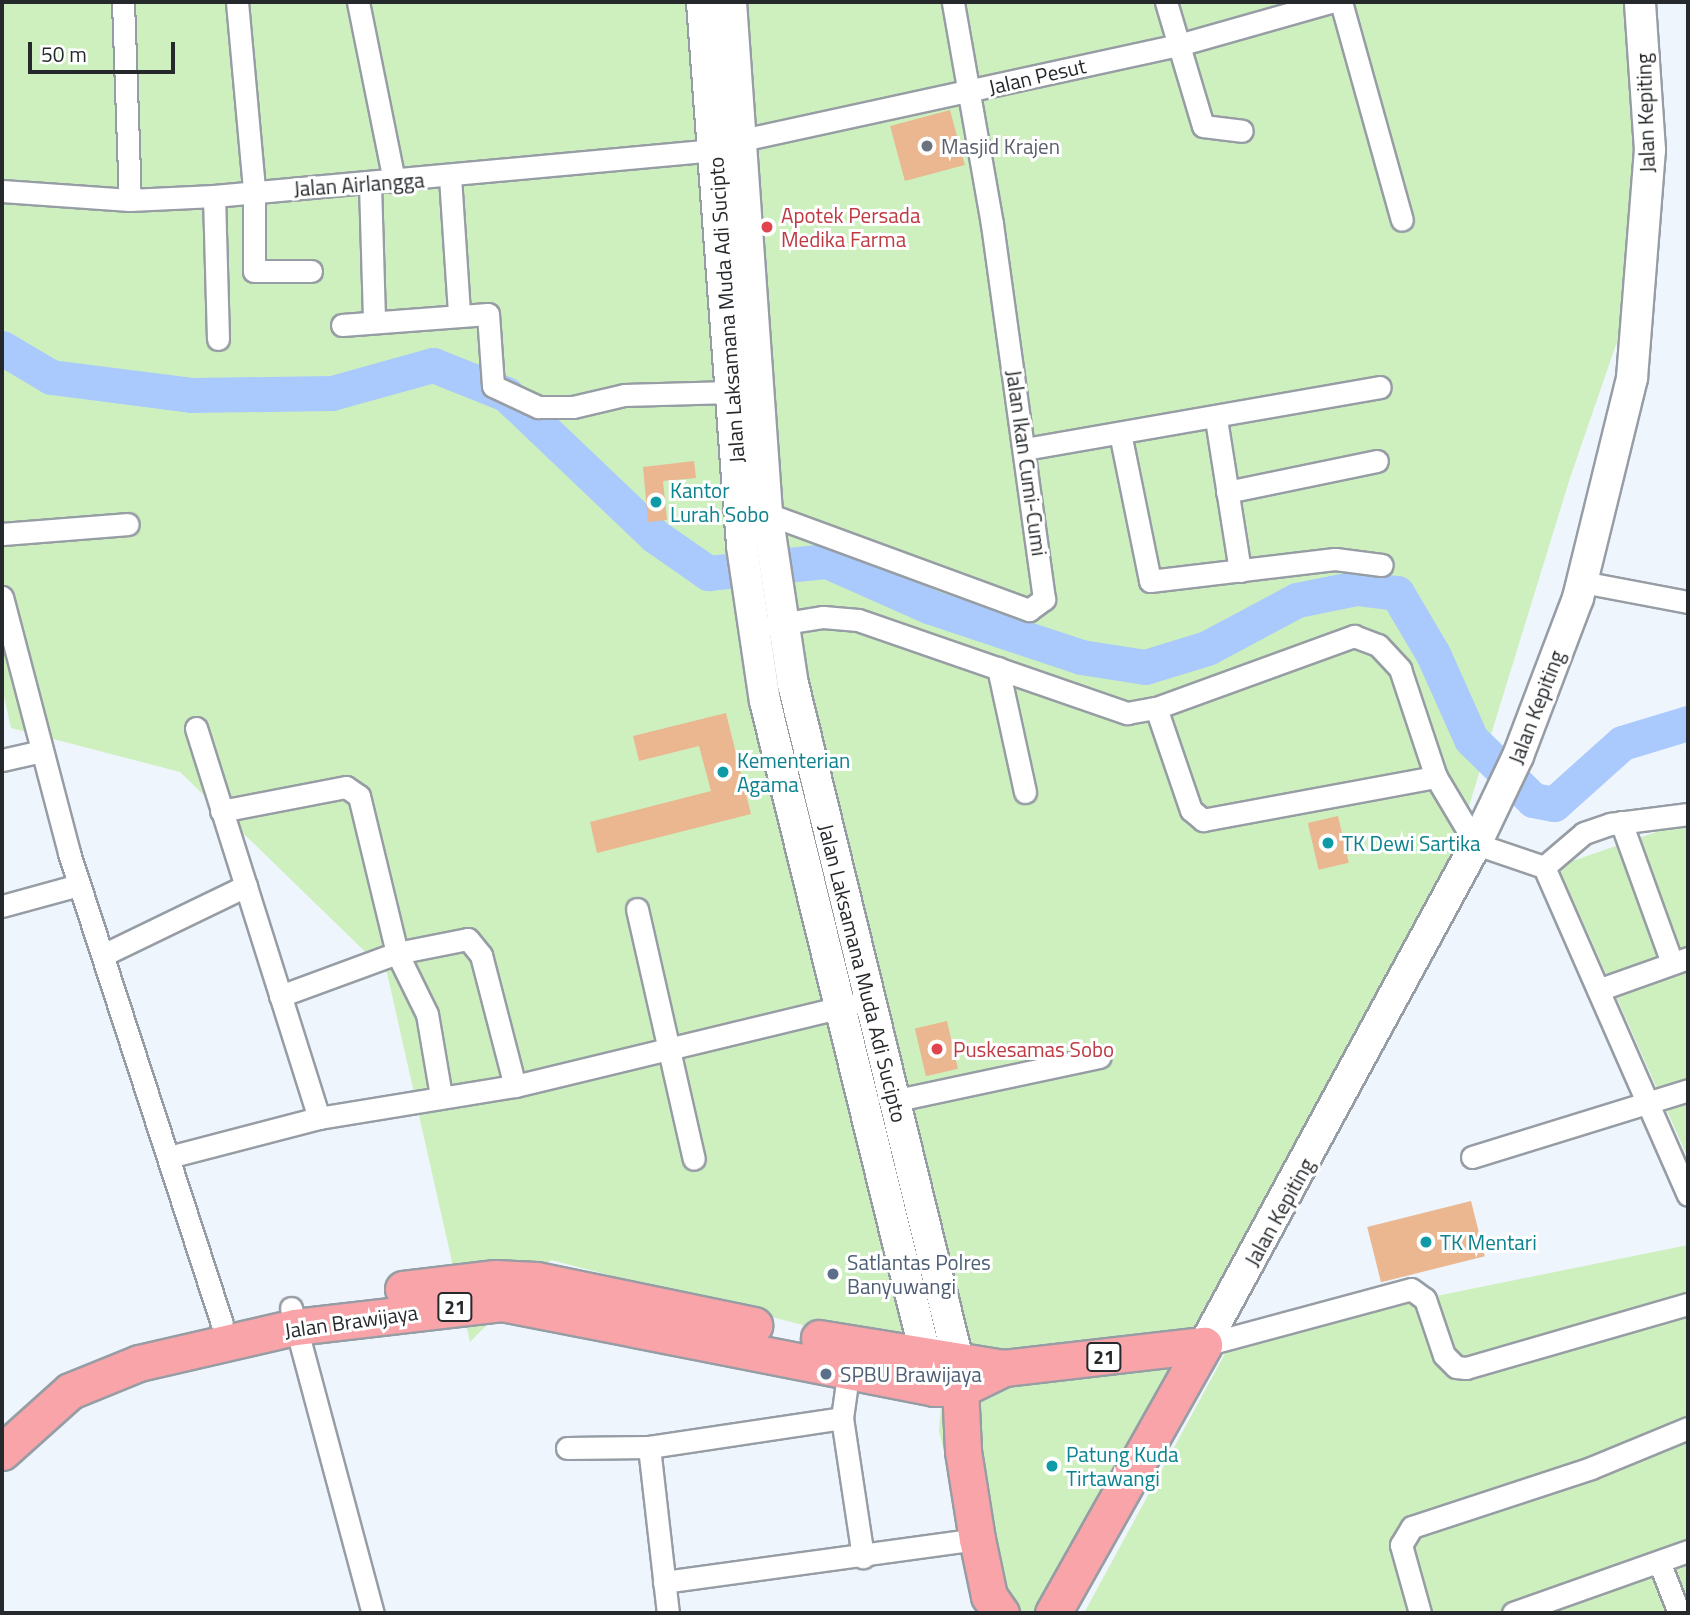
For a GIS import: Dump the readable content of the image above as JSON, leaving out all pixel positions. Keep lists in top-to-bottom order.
{
  "streets": {
    "highway": ["21", "Jalan Brawijaya"],
    "main road": ["Jalan Kepiting", "Jalan Laksamana Muda Adi Sucipto"],
    "street": ["Jalan Pesut", "Jalan Airlangga", "Jalan Ikan Cumi-Cumi"]
  },
  "crossings": [
    ["Jalan Pesut", "Jalan Airlangga"],
    ["Jalan Pesut", "Jalan Laksamana Muda Adi Sucipto"],
    ["Jalan Pesut", "Jalan Ikan Cumi-Cumi"],
    ["Jalan Kepiting", "21"],
    ["Jalan Airlangga", "Jalan Laksamana Muda Adi Sucipto"],
    ["Jalan Laksamana Muda Adi Sucipto", "Jalan Ikan Cumi-Cumi"],
    ["Jalan Laksamana Muda Adi Sucipto", "21"],
    ["Jalan Laksamana Muda Adi Sucipto", "Jalan Brawijaya"],
    ["21", "Jalan Brawijaya"]
  ],
  "places": [
    "Masjid Krajen",
    "Apotek Persada Medika Farma",
    "Kantor Lurah Sobo",
    "Kementerian Agama",
    "TK Dewi Sartika",
    "Puskesamas Sobo",
    "TK Mentari",
    "Satlantas Polres Banyuwangi",
    "SPBU Brawijaya",
    "Patung Kuda Tirtawangi"
  ],
  "scale_bar": "50 m"
}
